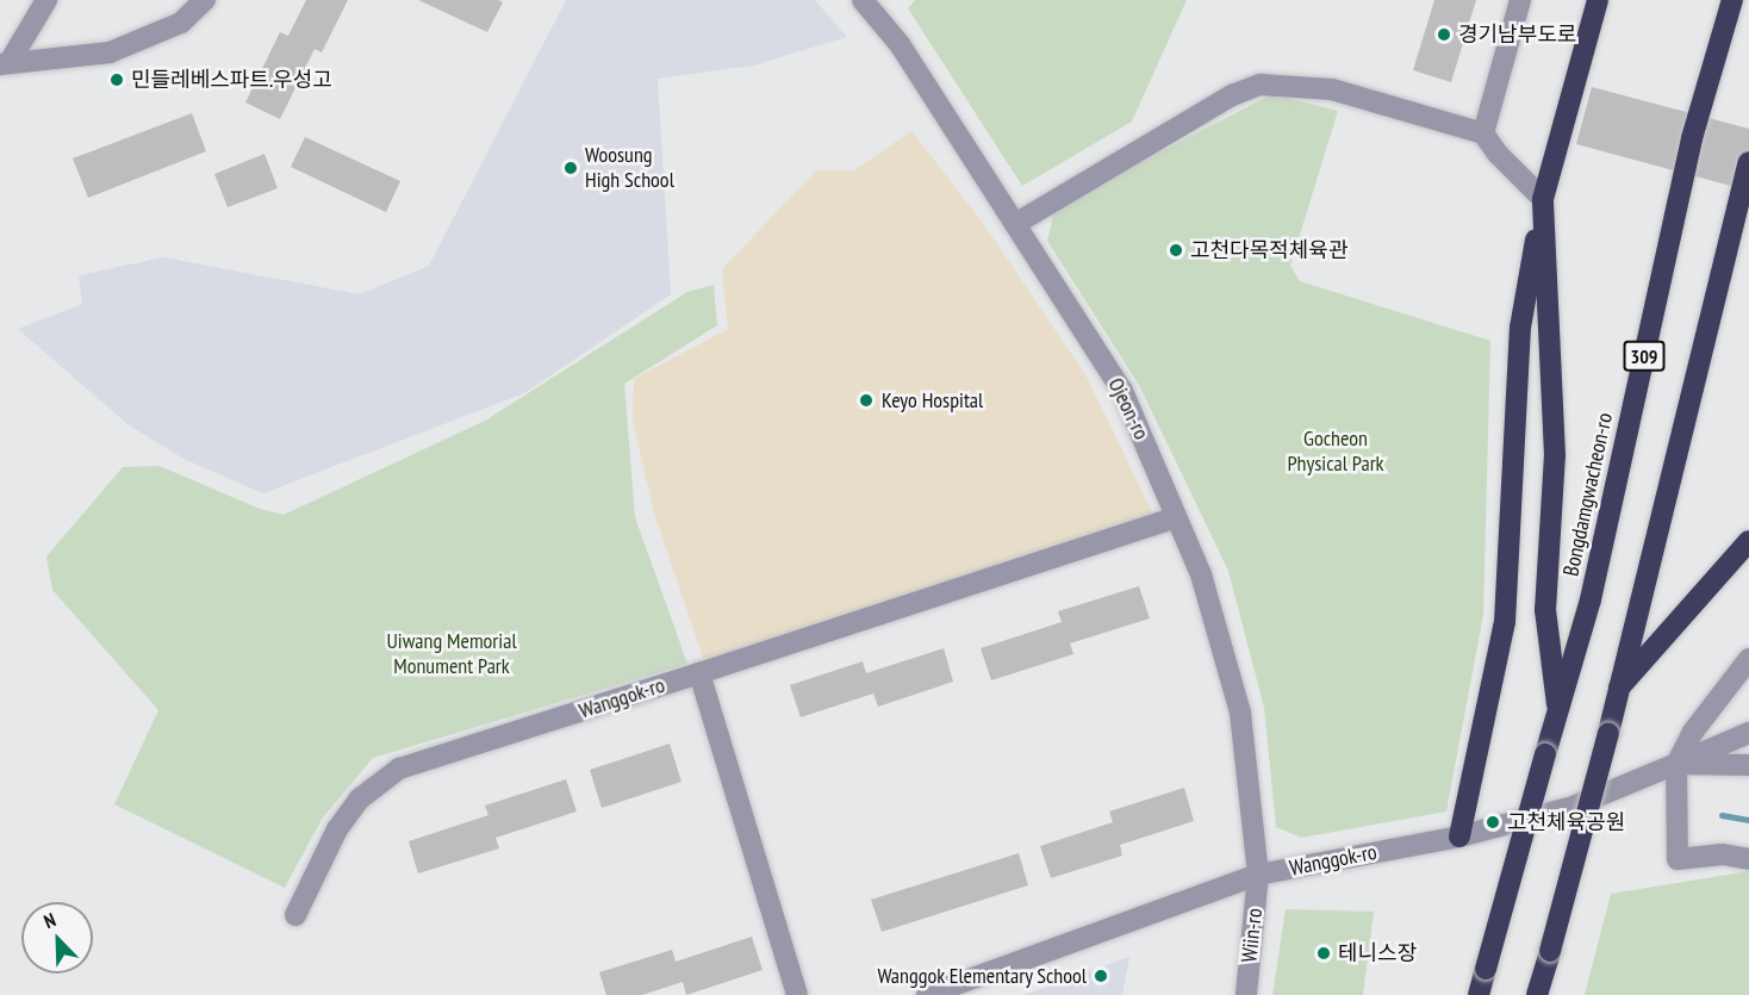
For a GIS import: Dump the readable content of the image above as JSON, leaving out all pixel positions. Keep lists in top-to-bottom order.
{
  "streets": {
    "highway": ["309", "Bongdamgwacheon-ro"],
    "street": ["Ojeon-ro", "Wanggok-ro", "Wiin-ro"]
  },
  "crossings": [
    ["Ojeon-ro", "Wanggok-ro"],
    ["Ojeon-ro", "Wiin-ro"],
    ["Wanggok-ro", "Wiin-ro"]
  ],
  "parks": ["Gocheon Physical Park", "Uiwang Memorial Monument Park"],
  "places": [
    "경기남부도로",
    "민들레베스파트.우성고",
    "Woosung High School",
    "고천다목적체육관",
    "Keyo Hospital",
    "고천체육공원",
    "테니스장",
    "Wanggok Elementary School"
  ],
  "north": "top left"
}
